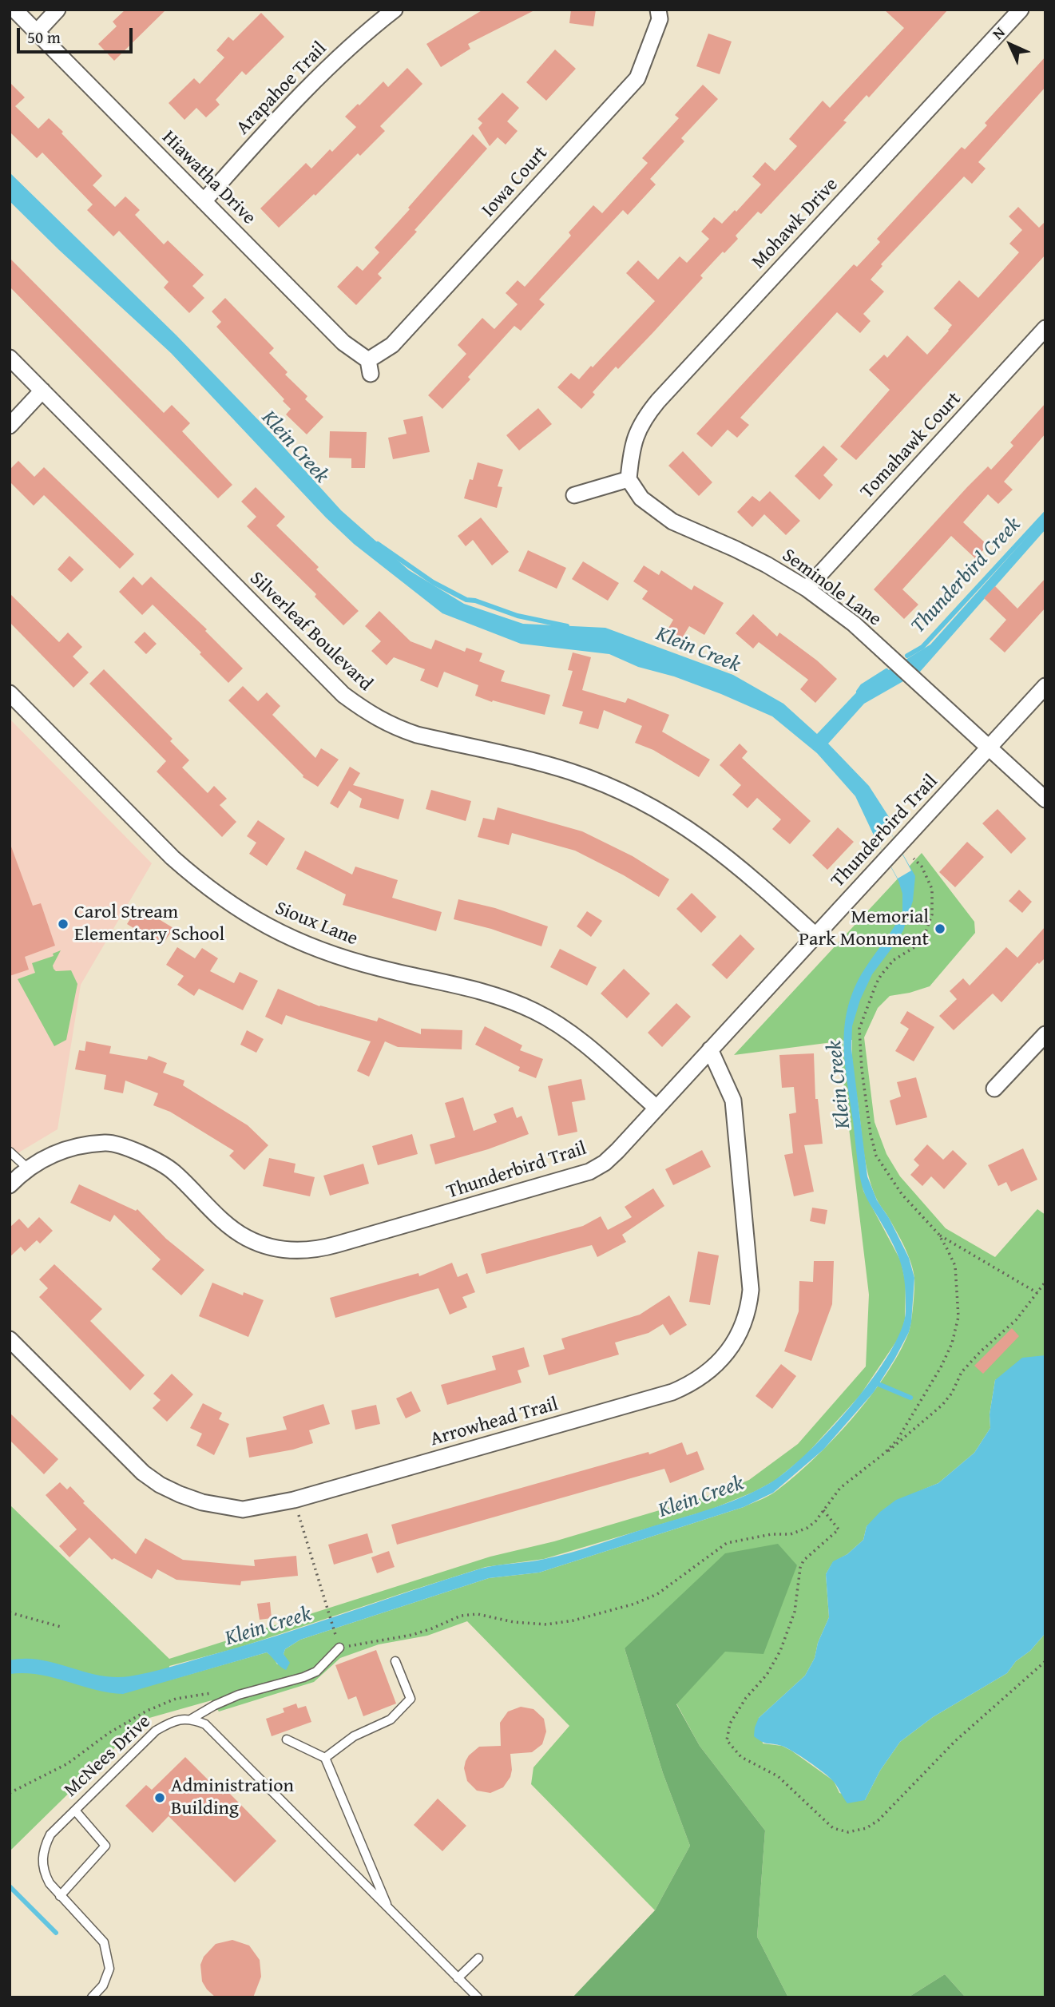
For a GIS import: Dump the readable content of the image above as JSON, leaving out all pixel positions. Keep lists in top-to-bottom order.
{
  "streets": {
    "street": [
      "Arapahoe Trail",
      "Hiawatha Drive",
      "Iowa Court",
      "Mohawk Drive",
      "Tomahawk Court",
      "Seminole Lane",
      "Silverleaf Boulevard",
      "Thunderbird Trail",
      "Sioux Lane",
      "Arrowhead Trail"
    ],
    "lane": ["McNees Drive"]
  },
  "crossings": [
    ["Arapahoe Trail", "Hiawatha Drive"],
    ["Hiawatha Drive", "Iowa Court"],
    ["Mohawk Drive", "Seminole Lane"],
    ["Tomahawk Court", "Seminole Lane"],
    ["Seminole Lane", "Thunderbird Trail"],
    ["Silverleaf Boulevard", "Thunderbird Trail"],
    ["Thunderbird Trail", "Sioux Lane"],
    ["Thunderbird Trail", "Arrowhead Trail"]
  ],
  "water": ["Klein Creek", "Thunderbird Creek"],
  "places": ["Carol Stream Elementary School", "Memorial Park Monument", "Administration Building"],
  "scale_bar": "50 m",
  "north": "top left"
}
